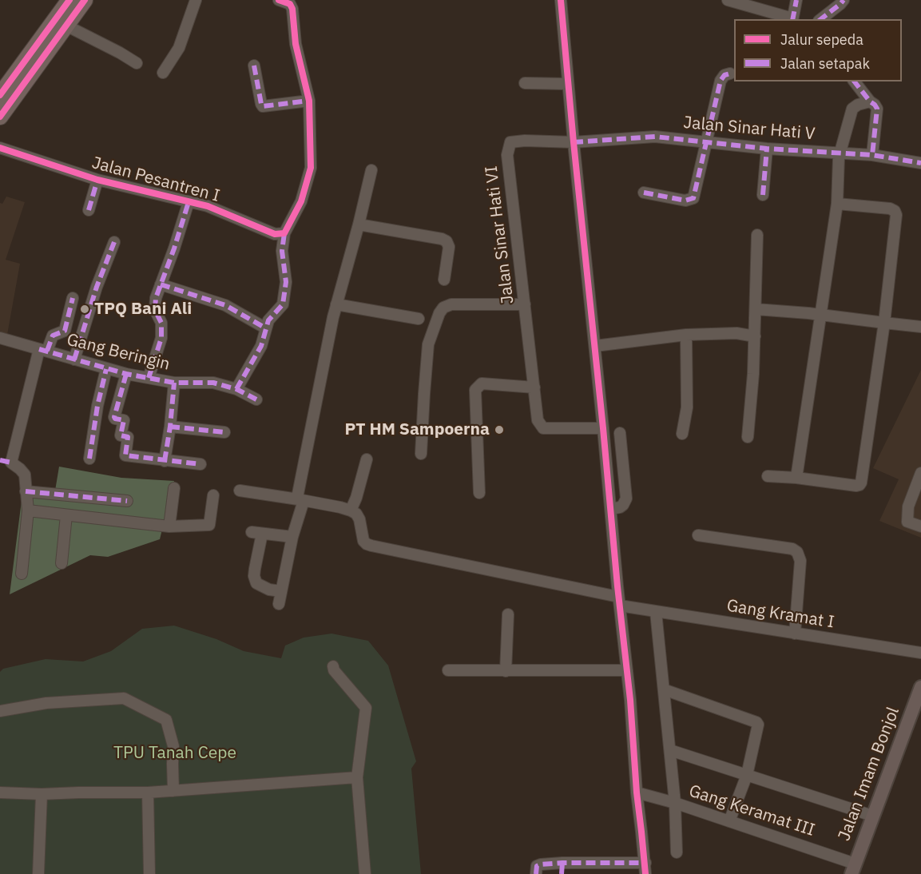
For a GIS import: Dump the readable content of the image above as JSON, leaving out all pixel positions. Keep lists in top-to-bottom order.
{
  "streets": {
    "main road": ["Jalan Imam Bonjol"],
    "street": [
      "Jalan Sinar Hati V",
      "Jalan Pesantren I",
      "Jalan Sinar Hati VI",
      "Gang Beringin",
      "Gang Kramat I",
      "Gang Keramat III"
    ]
  },
  "crossings": [
    ["Jalan Sinar Hati V", "Jalan Sinar Hati VI"],
    ["Jalan Imam Bonjol", "Gang Keramat III"]
  ],
  "parks": ["TPU Tanah Cepe"],
  "places": ["TPQ Bani Ali", "PT HM Sampoerna"],
  "legend": ["Jalur sepeda", "Jalan setapak"]
}
